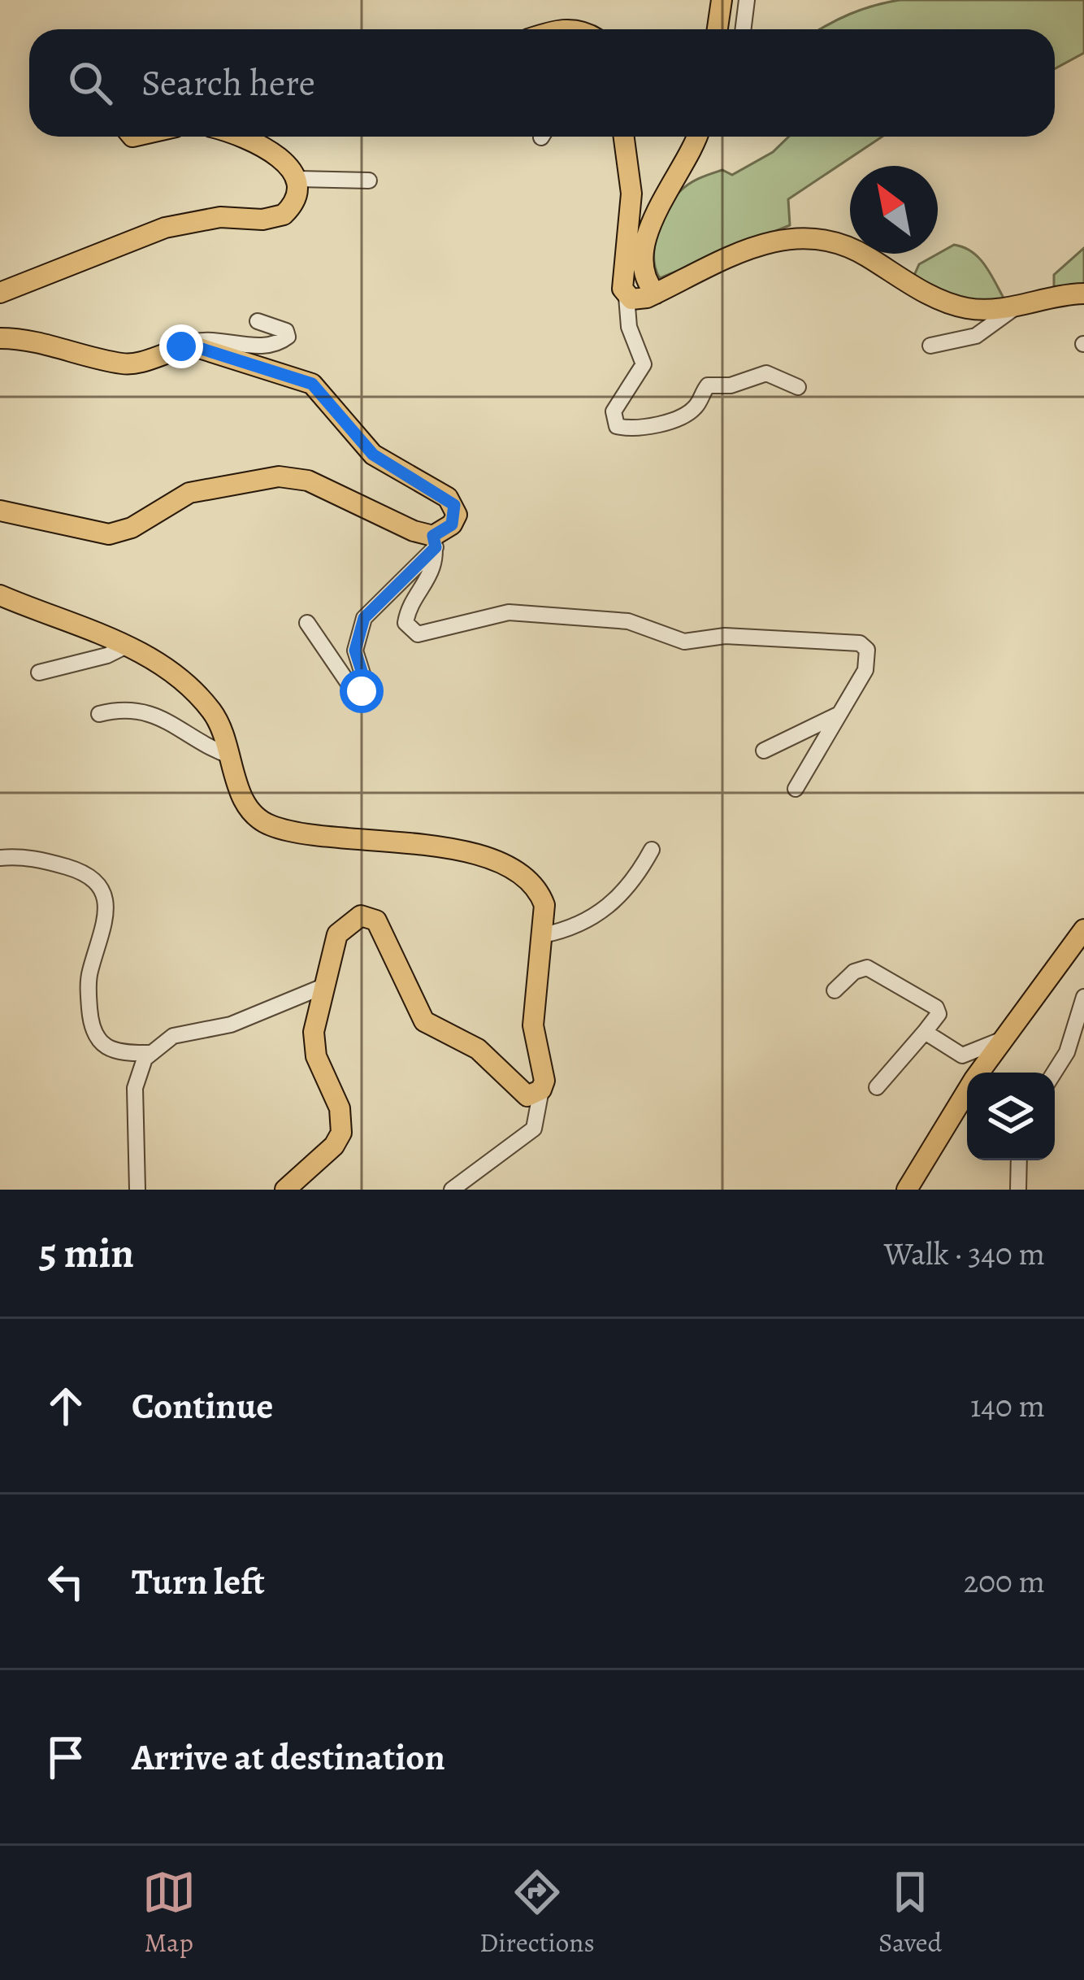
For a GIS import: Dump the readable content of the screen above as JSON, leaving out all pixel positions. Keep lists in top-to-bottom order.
{
  "north": "top left",
  "page": {
    "search": "Search here",
    "heading": ["5 min", "Walk · 340 m"],
    "list": [
      ["Continue", "140 m"],
      ["Turn left", "200 m"],
      "Arrive at destination"
    ],
    "nav": ["Map", "Directions", "Saved"]
  }
}
